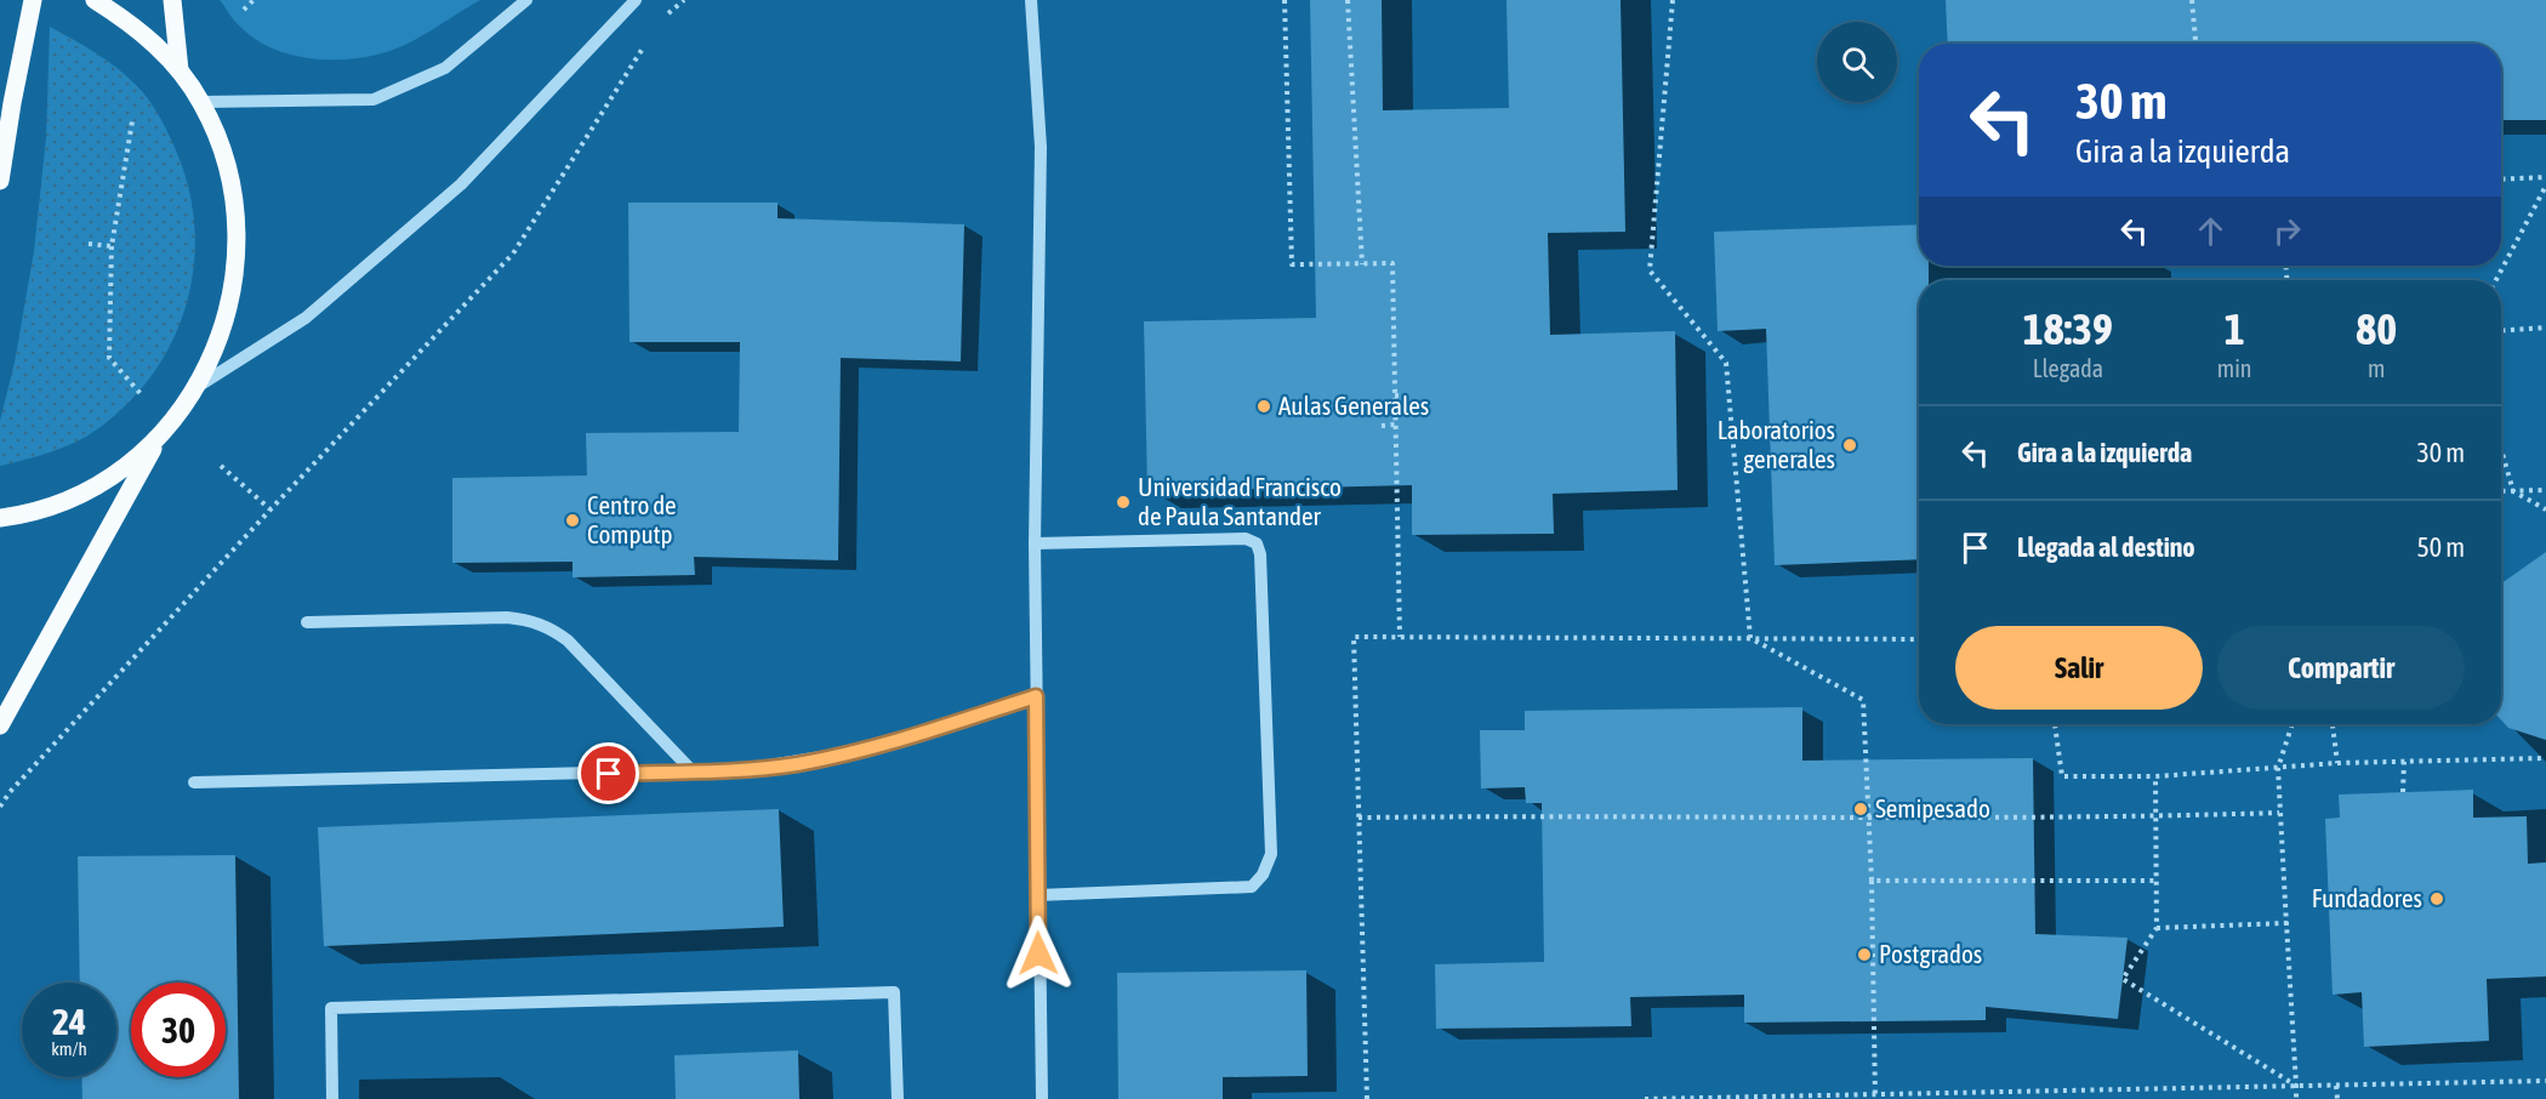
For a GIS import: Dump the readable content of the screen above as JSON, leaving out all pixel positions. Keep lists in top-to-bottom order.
{
  "places": [
    "Aulas Generales",
    "Laboratorios generales",
    "Universidad Francisco de Paula Santander",
    "Centro de Computp",
    "Semipesado",
    "Fundadores",
    "Postgrados"
  ],
  "page": {
    "turn": ["30 m", "Gira a la izquierda"],
    "eta": [
      "18:39",
      "Llegada",
      "1",
      "min",
      "80",
      "m"
    ],
    "list": [
      {
        "name": "Gira a la izquierda",
        "value": "30 m"
      },
      {
        "name": "Llegada al destino",
        "value": "50 m"
      }
    ],
    "buttons": ["Salir", "Compartir"],
    "speed": "24 km/h",
    "limit": "30"
  }
}
